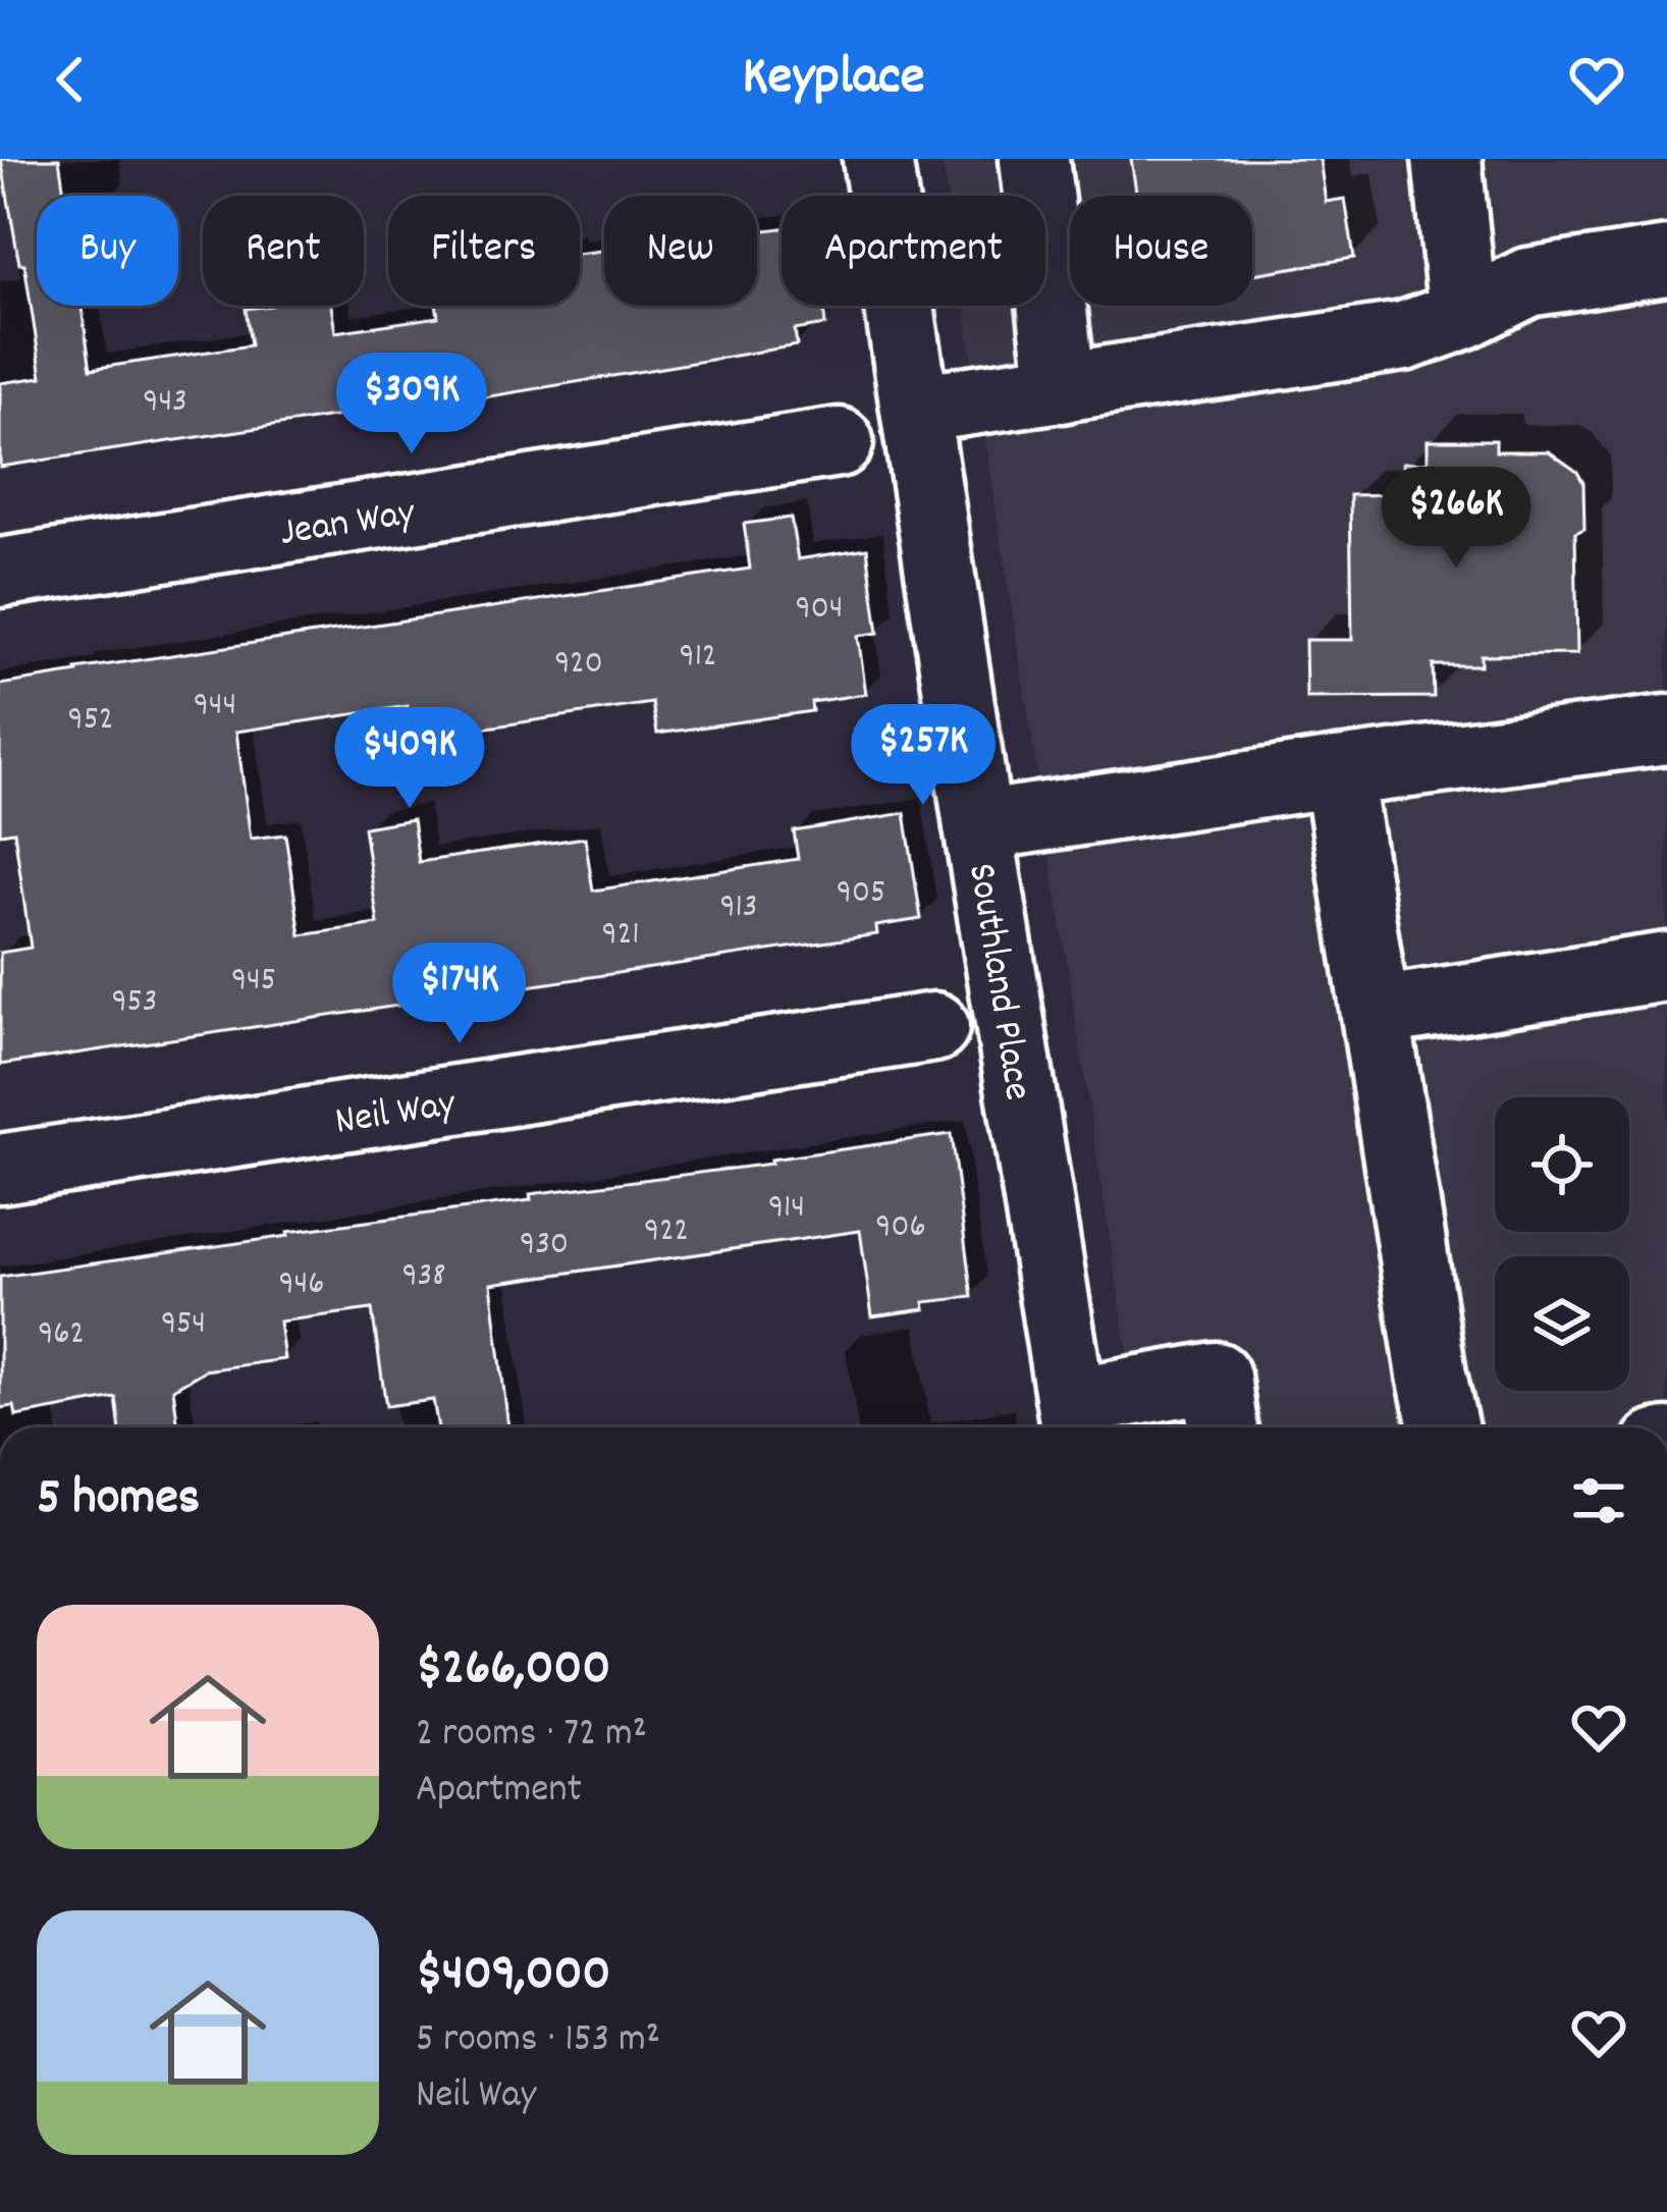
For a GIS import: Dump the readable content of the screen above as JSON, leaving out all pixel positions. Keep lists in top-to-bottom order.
{
  "streets": {
    "street": ["Jean Way", "Southland Place", "Neil Way"]
  },
  "house_numbers": [
    "943",
    "904",
    "912",
    "920",
    "944",
    "952",
    "905",
    "913",
    "921",
    "945",
    "953",
    "914",
    "906",
    "922",
    "930",
    "938",
    "946",
    "954",
    "962"
  ],
  "page": {
    "header": "Keyplace",
    "chip": [
      "Buy",
      "Rent",
      "Filters",
      "New",
      "Apartment",
      "House"
    ],
    "price": [
      "$309K",
      "$266K",
      "$257K",
      "$409K",
      "$174K"
    ],
    "heading": "5 homes",
    "list": [
      {
        "name": "$266,000",
        "note": "2 rooms · 72 m² · Apartment"
      },
      {
        "name": "$409,000",
        "note": "5 rooms · 153 m² · Neil Way"
      }
    ]
  }
}
